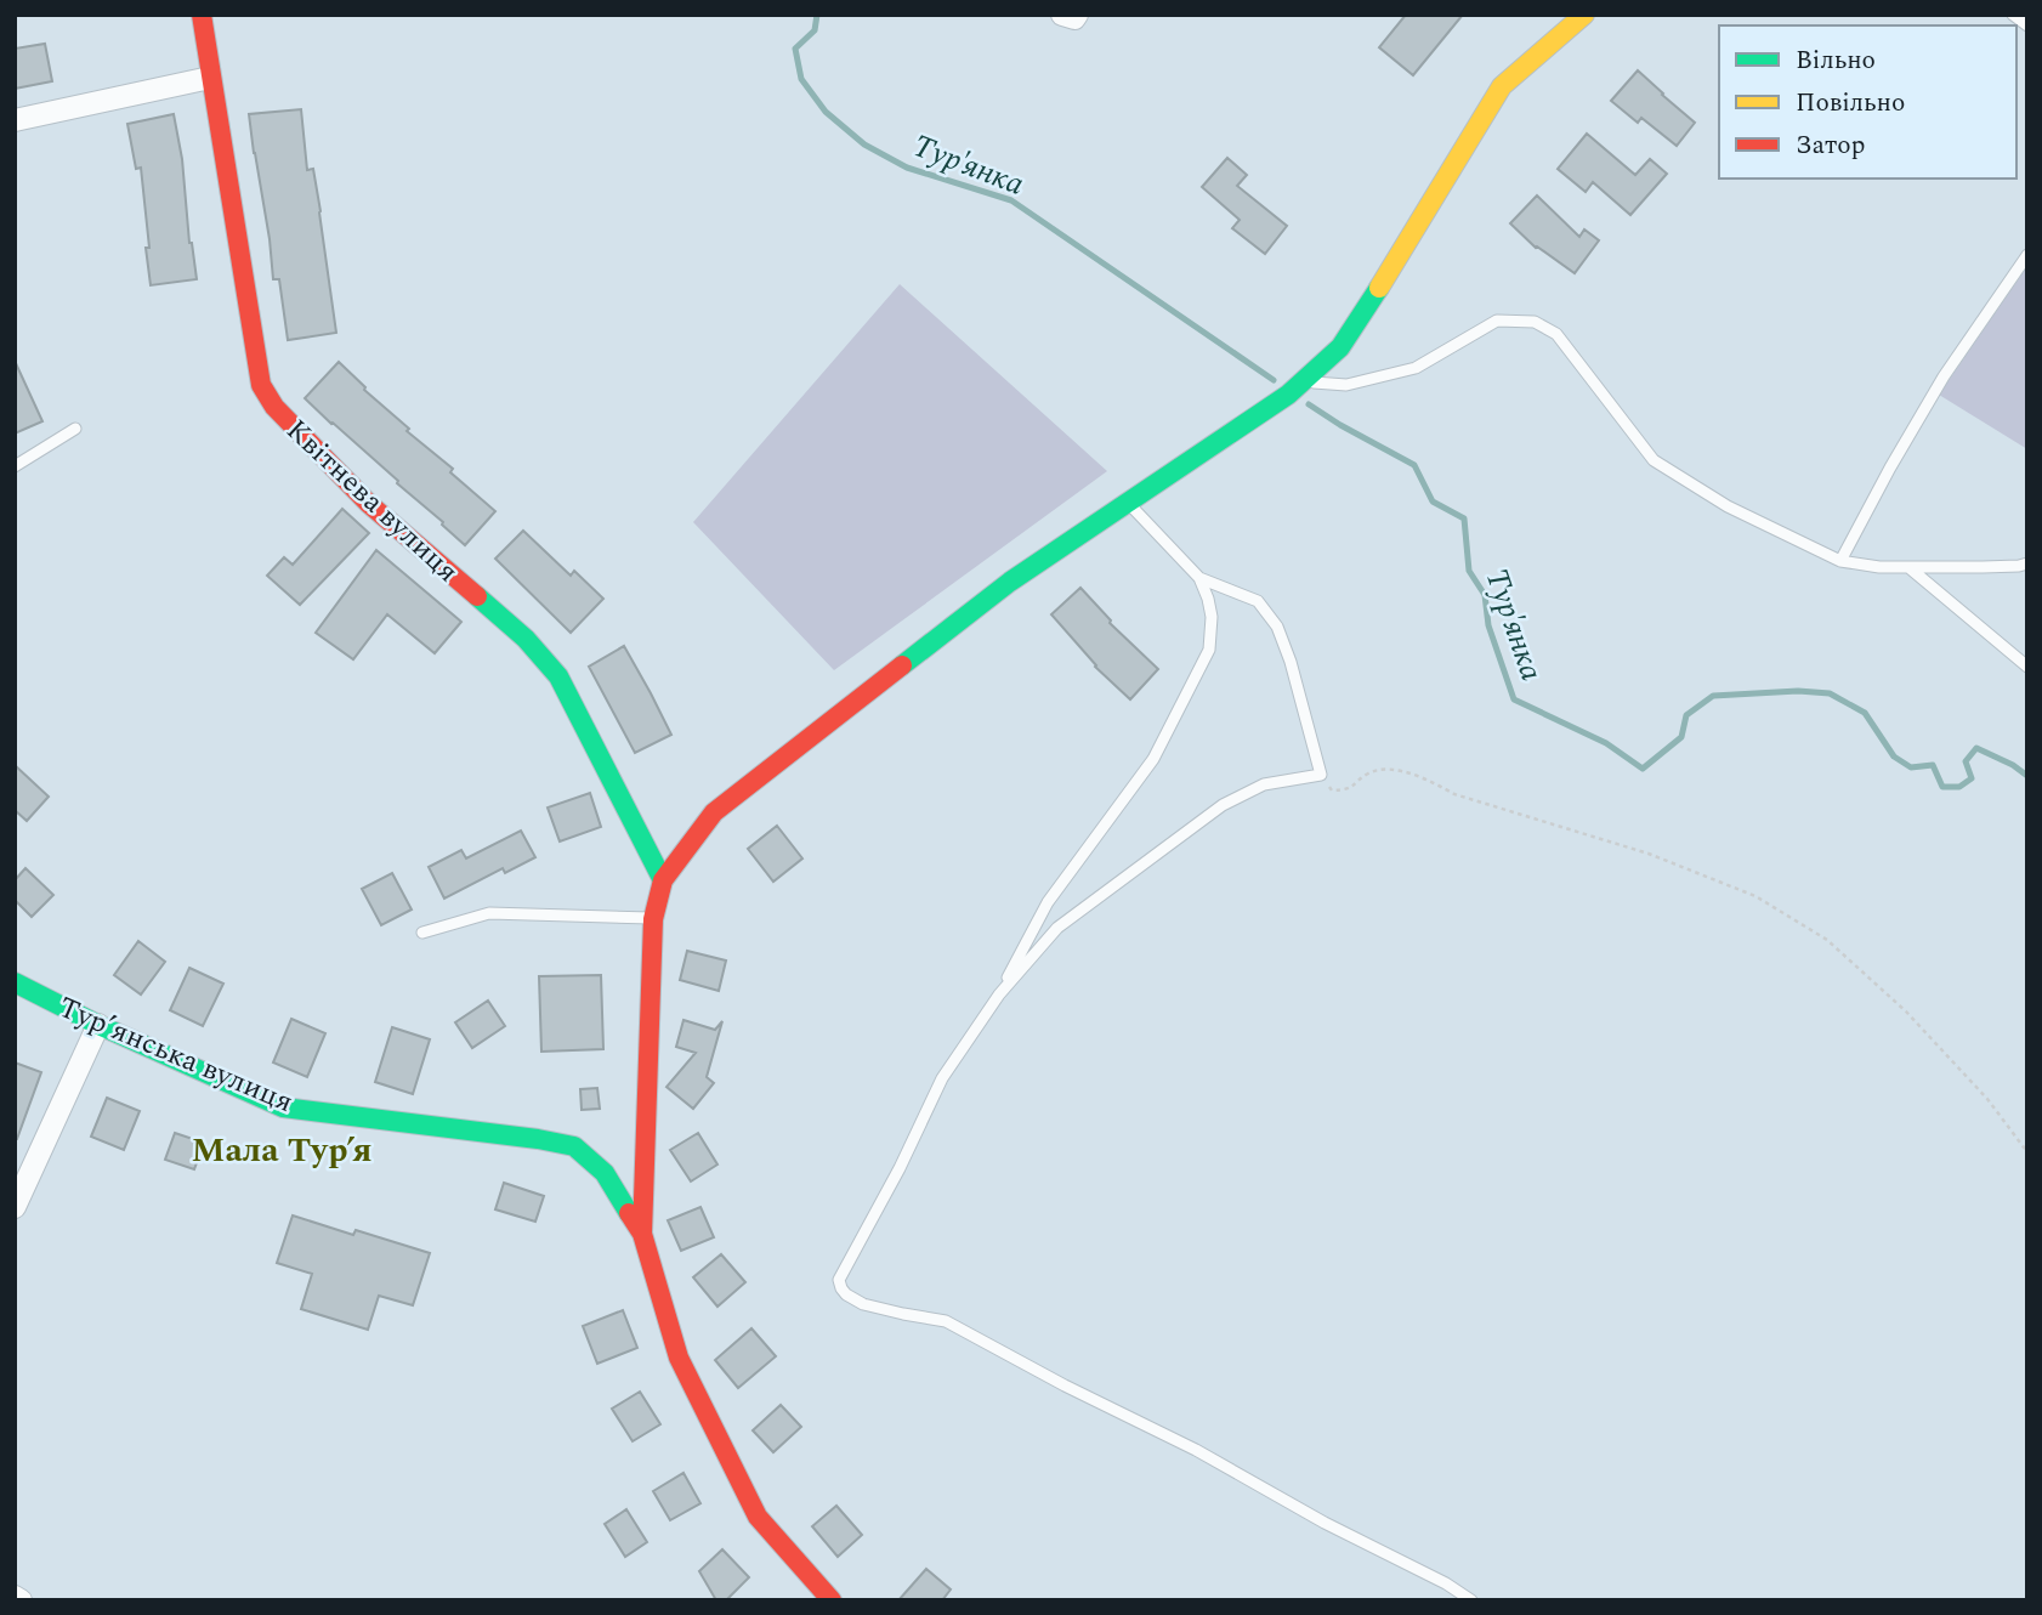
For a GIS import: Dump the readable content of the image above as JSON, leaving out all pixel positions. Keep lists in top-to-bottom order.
{
  "streets": {
    "street": ["Квітнева вулиця", "Турʼянська вулиця"]
  },
  "districts": ["Мала Тур’я"],
  "water": ["Тур'янка"],
  "legend": ["Вільно", "Повільно", "Затор"]
}
